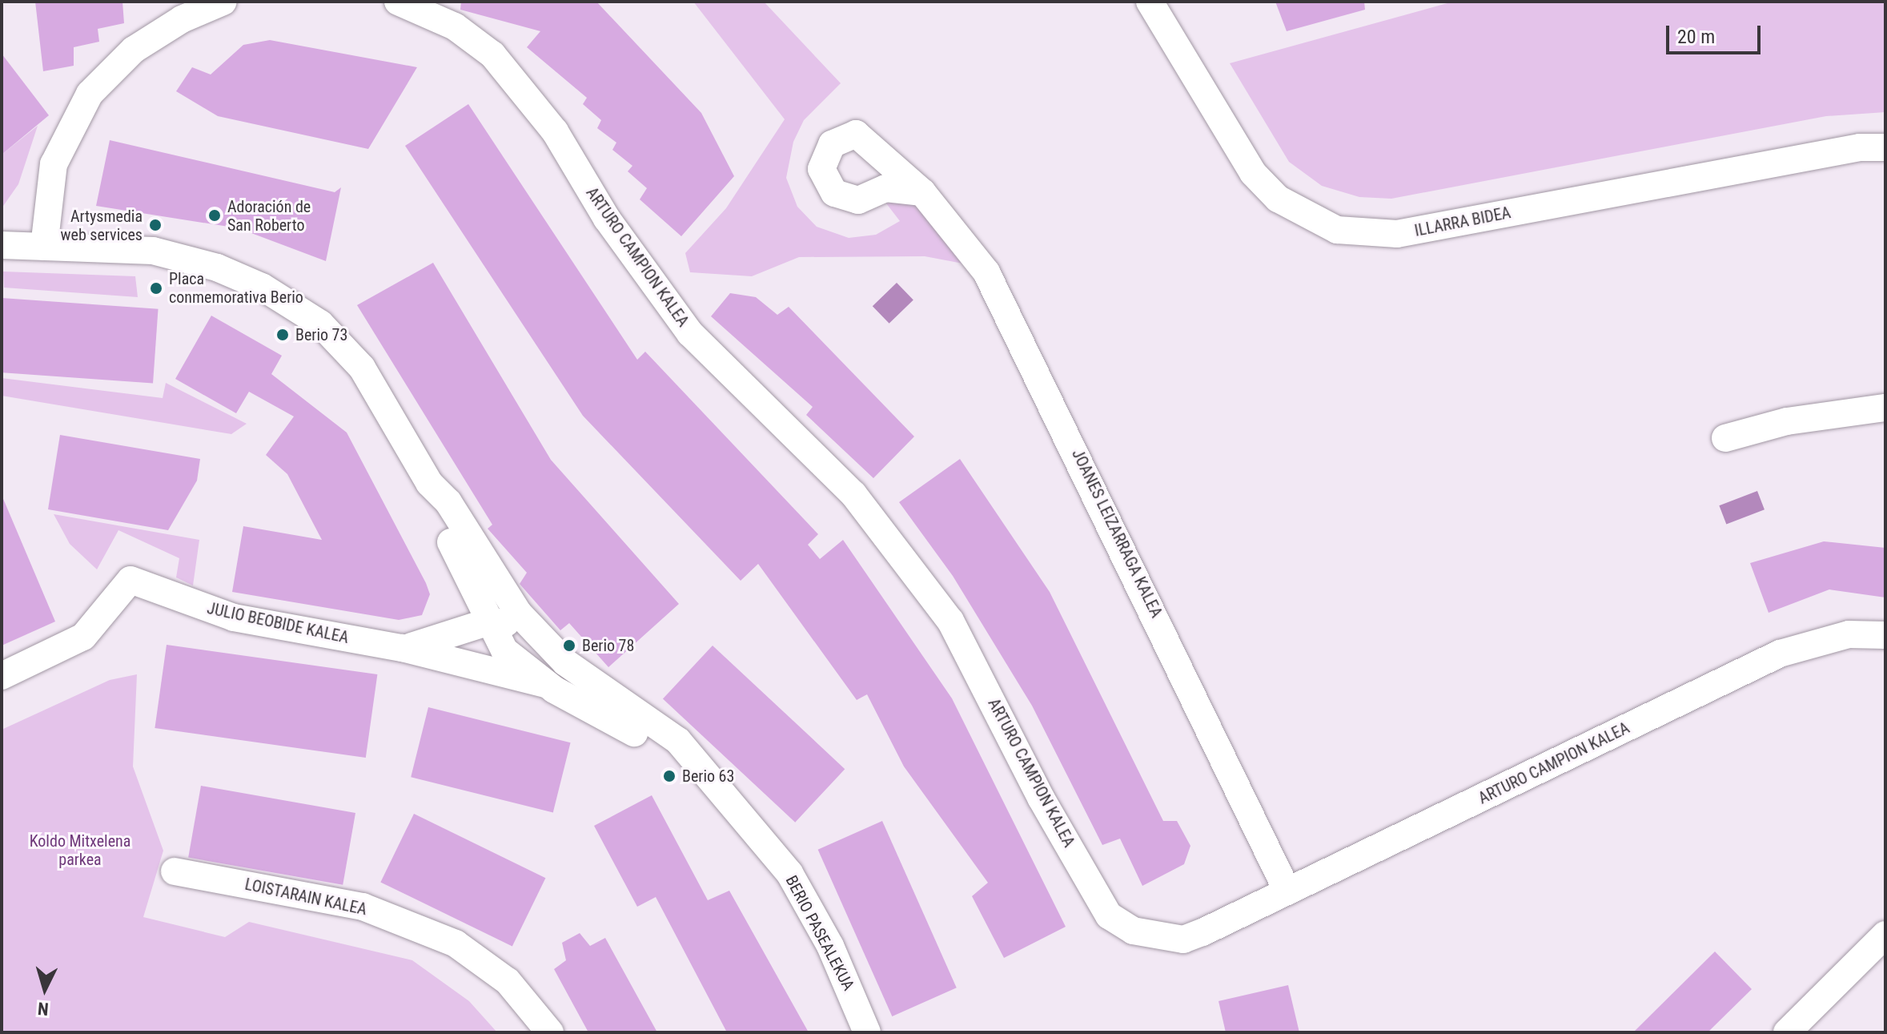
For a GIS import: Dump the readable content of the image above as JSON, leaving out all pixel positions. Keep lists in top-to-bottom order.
{
  "streets": {
    "street": [
      "ILLARRA BIDEA",
      "ARTURO CAMPION KALEA",
      "JOANES LEIZARRAGA KALEA",
      "JULIO BEOBIDE KALEA",
      "LOISTARAIN KALEA",
      "BERIO PASEALEKUA"
    ]
  },
  "crossings": [
    ["ARTURO CAMPION KALEA", "JOANES LEIZARRAGA KALEA"],
    ["JULIO BEOBIDE KALEA", "BERIO PASEALEKUA"]
  ],
  "parks": ["Koldo Mitxelena parkea"],
  "places": [
    "Adoración de San Roberto",
    "Artysmedia web services",
    "Placa conmemorativa Berio",
    "Berio 73",
    "Berio 78",
    "Berio 63"
  ],
  "scale_bar": "20 m",
  "north": "bottom"
}
